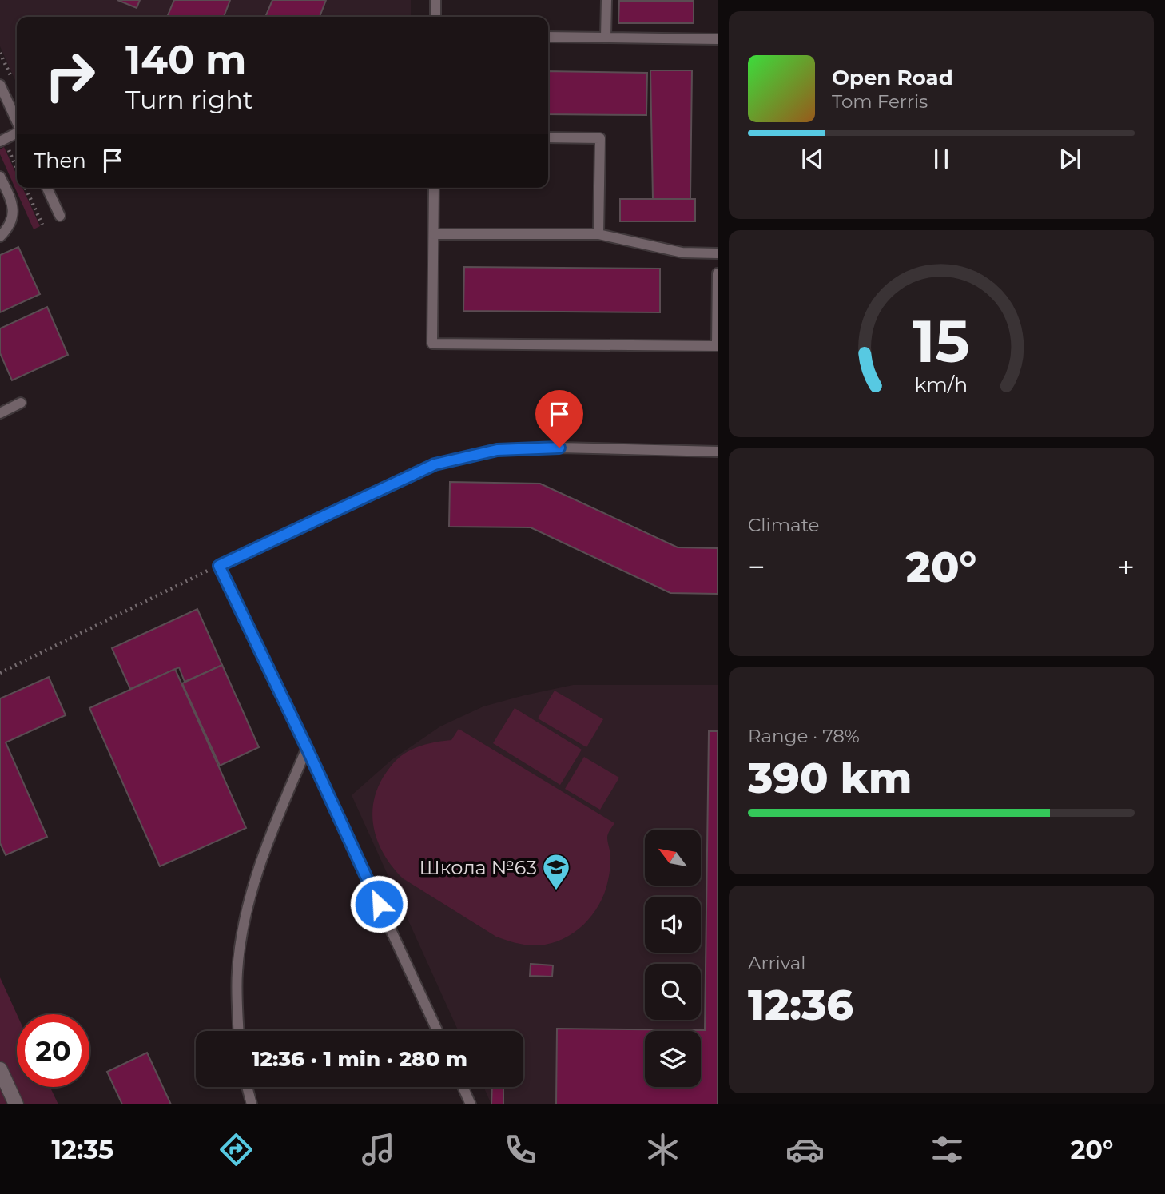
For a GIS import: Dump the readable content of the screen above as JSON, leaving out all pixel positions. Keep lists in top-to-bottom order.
{
  "places": {
    "school or university": ["Школа №63"]
  },
  "north": "top left",
  "page": {
    "turn": ["140 m", "Turn right"],
    "song": ["Open Road", "Tom Ferris"],
    "then": "Then",
    "tile": [
      "Climate",
      ["Range · 78%", "390 km"],
      ["Arrival", "12:36"]
    ],
    "heat": ["−", "20°", "+"],
    "limit": "20",
    "trip": "12:36 · 1 min · 280 m",
    "tabs": ["12:35", "20°"],
    "gauge": ["15", "km/h"]
  }
}
